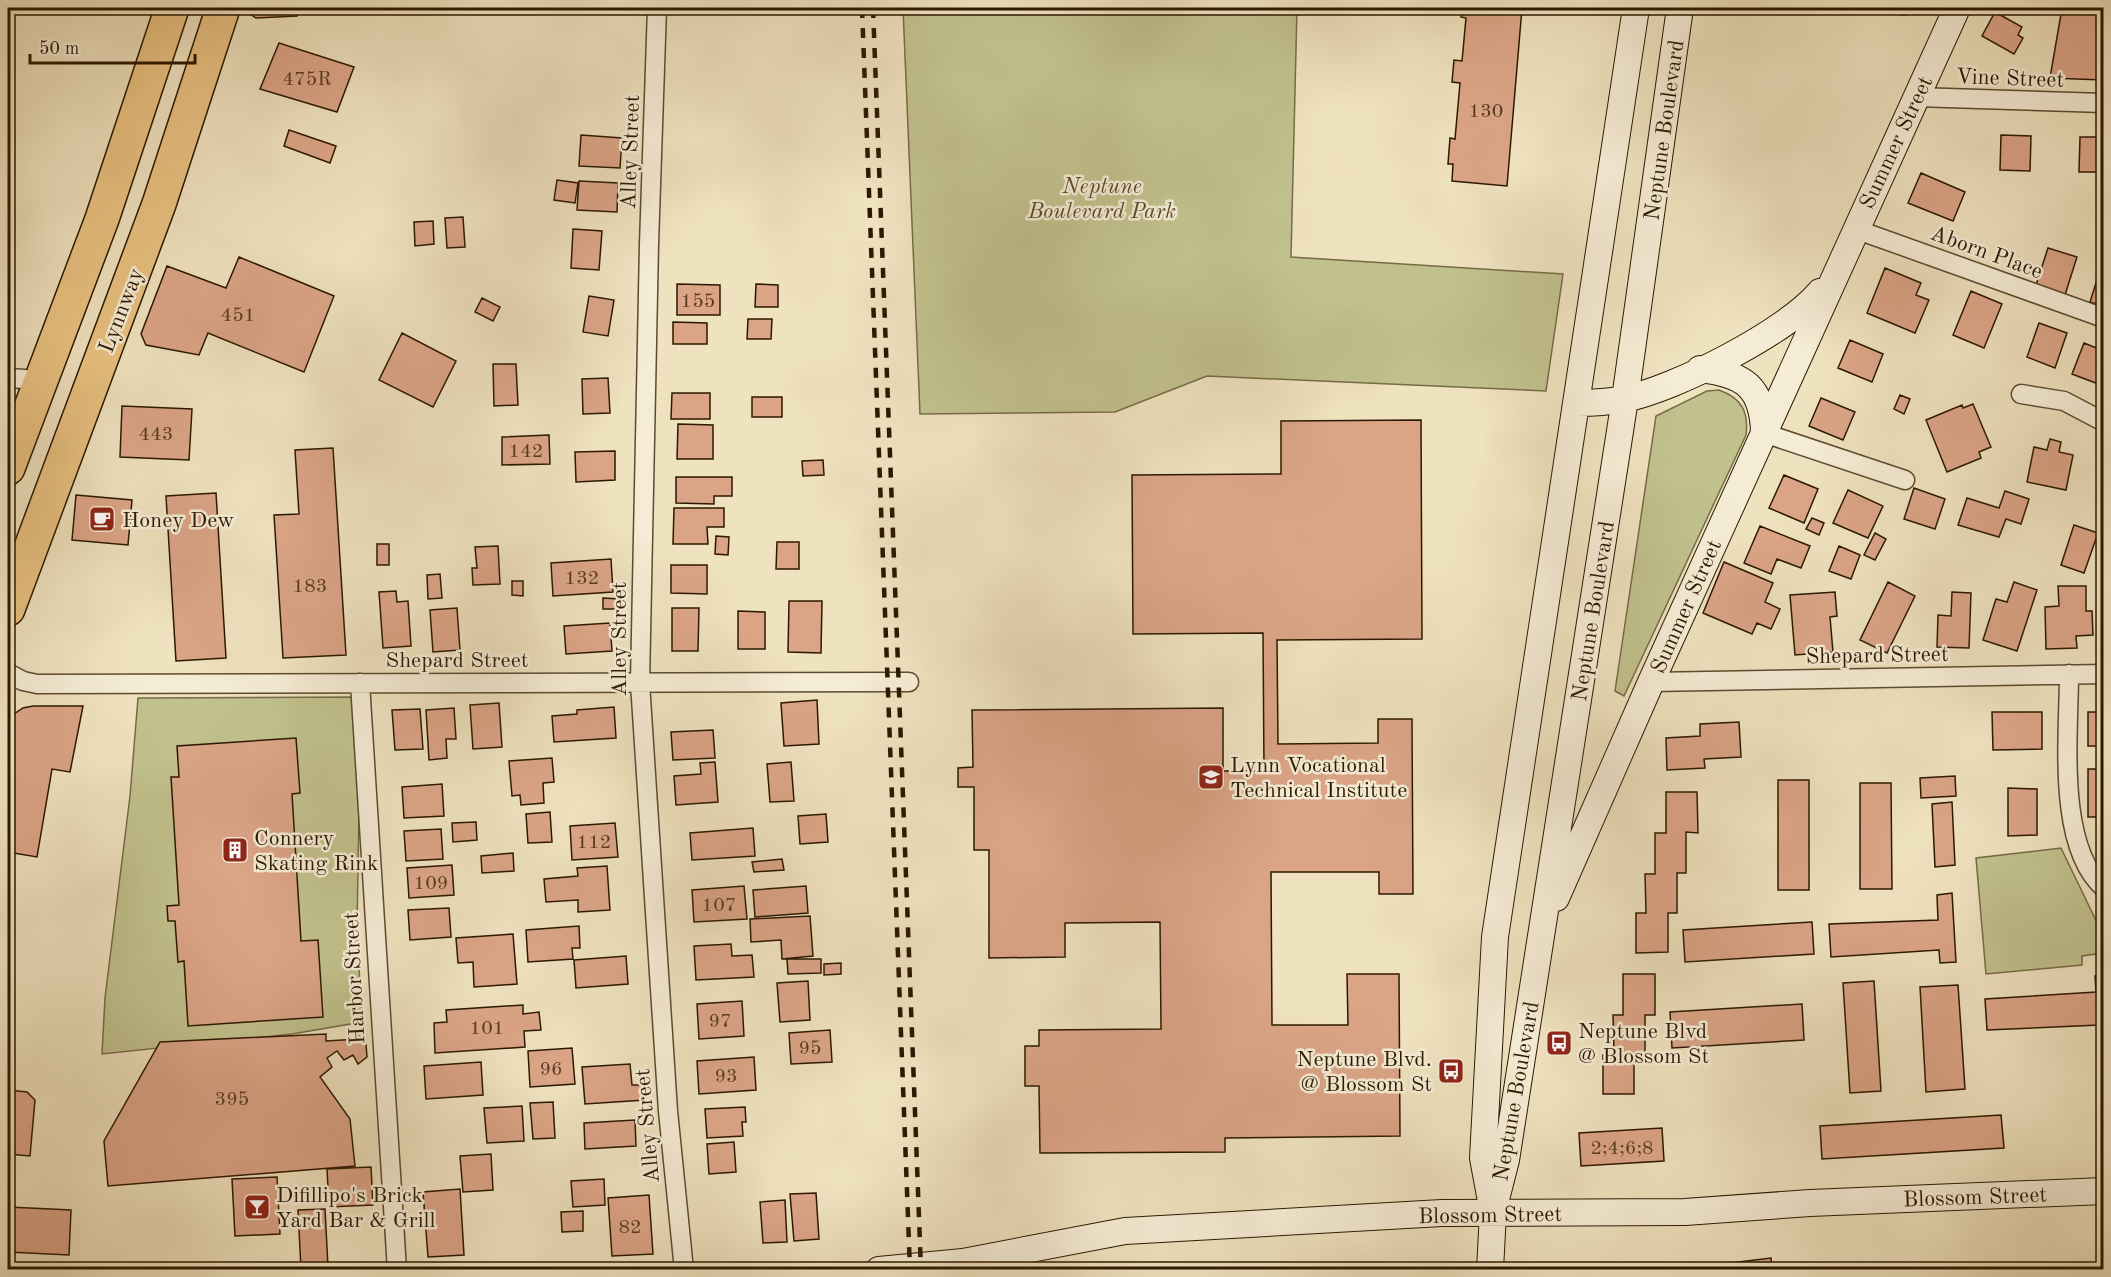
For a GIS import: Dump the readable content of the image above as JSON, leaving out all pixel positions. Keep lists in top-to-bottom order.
{
  "streets": {
    "highway": ["Lynnway"],
    "main road": ["Neptune Boulevard", "Summer Street", "Blossom Street"],
    "street": [
      "Vine Street",
      "Alley Street",
      "Aborn Place",
      "Shepard Street",
      "Harbor Street"
    ]
  },
  "crossings": [
    ["Vine Street", "Summer Street"],
    ["Neptune Boulevard", "Summer Street"],
    ["Neptune Boulevard", "Blossom Street"],
    ["Summer Street", "Aborn Place"],
    ["Summer Street", "Shepard Street"],
    ["Alley Street", "Shepard Street"],
    ["Shepard Street", "Harbor Street"]
  ],
  "parks": ["Neptune Boulevard Park"],
  "places": {
    "cafe": ["Honey Dew"],
    "school or university": ["Lynn Vocational Technical Institute"],
    "building": ["Connery Skating Rink"],
    "bus stop": ["Neptune Blvd @ Blossom St", "Neptune Blvd. @ Blossom St"],
    "bar": ["Difillipo's Brick Yard Bar & Grill"]
  },
  "house_numbers": [
    "475R",
    "130",
    "155",
    "451",
    "443",
    "142",
    "132",
    "183",
    "112",
    "109",
    "107",
    "97",
    "101",
    "95",
    "96",
    "93",
    "395",
    "2;4;6;8",
    "82"
  ],
  "scale_bar": "50 m"
}
